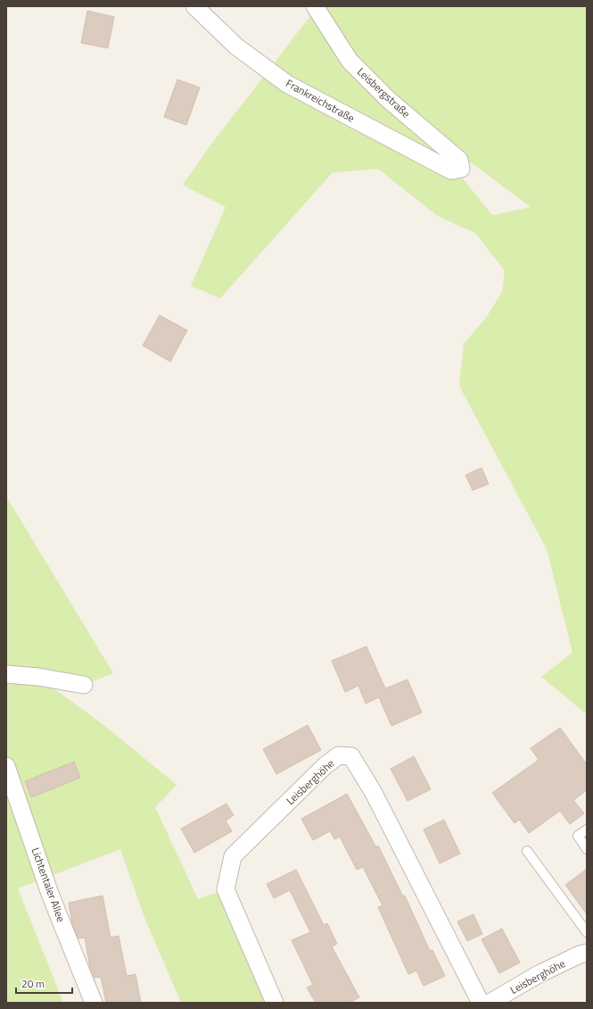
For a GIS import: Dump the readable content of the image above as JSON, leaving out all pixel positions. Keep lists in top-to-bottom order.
{
  "streets": {
    "street": [
      "Leisbergstraße",
      "Frankreichstraße",
      "Leisberghöhe",
      "Lichtentaler Allee"
    ]
  },
  "crossings": [
    ["Leisbergstraße", "Frankreichstraße"]
  ],
  "scale_bar": "20 m"
}
